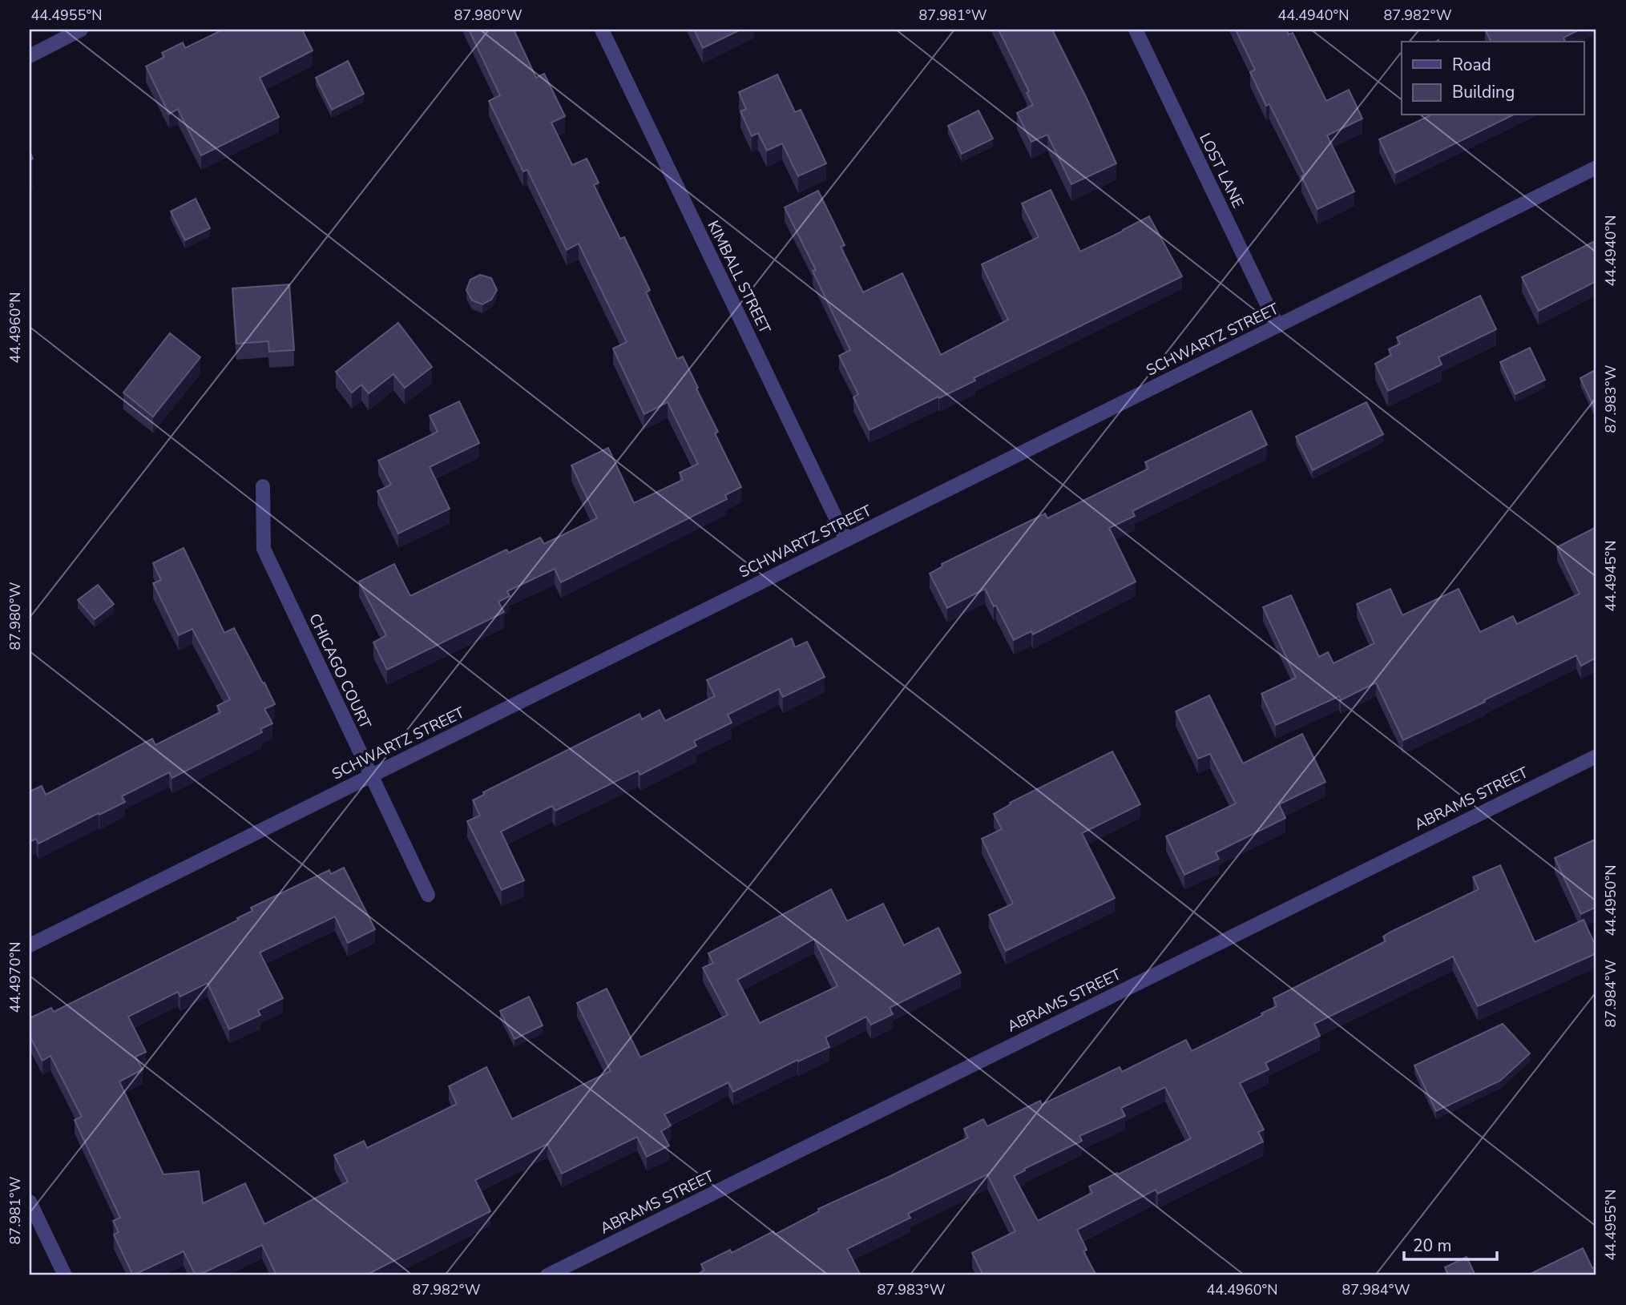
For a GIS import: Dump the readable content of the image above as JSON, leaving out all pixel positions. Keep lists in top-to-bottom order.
{
  "streets": {
    "street": [
      "LOST LANE",
      "KIMBALL STREET",
      "SCHWARTZ STREET",
      "CHICAGO COURT",
      "ABRAMS STREET"
    ]
  },
  "crossings": [
    ["LOST LANE", "SCHWARTZ STREET"],
    ["KIMBALL STREET", "SCHWARTZ STREET"],
    ["SCHWARTZ STREET", "CHICAGO COURT"]
  ],
  "legend": ["Road", "Building"],
  "scale_bar": "20 m",
  "coordinates": [
    "44.4955°N",
    "87.980°W",
    "87.981°W",
    "44.4940°N",
    "87.982°W",
    "44.4960°N",
    "87.983°W",
    "44.4945°N",
    "44.4950°N",
    "44.4970°N",
    "87.984°W"
  ]
}
